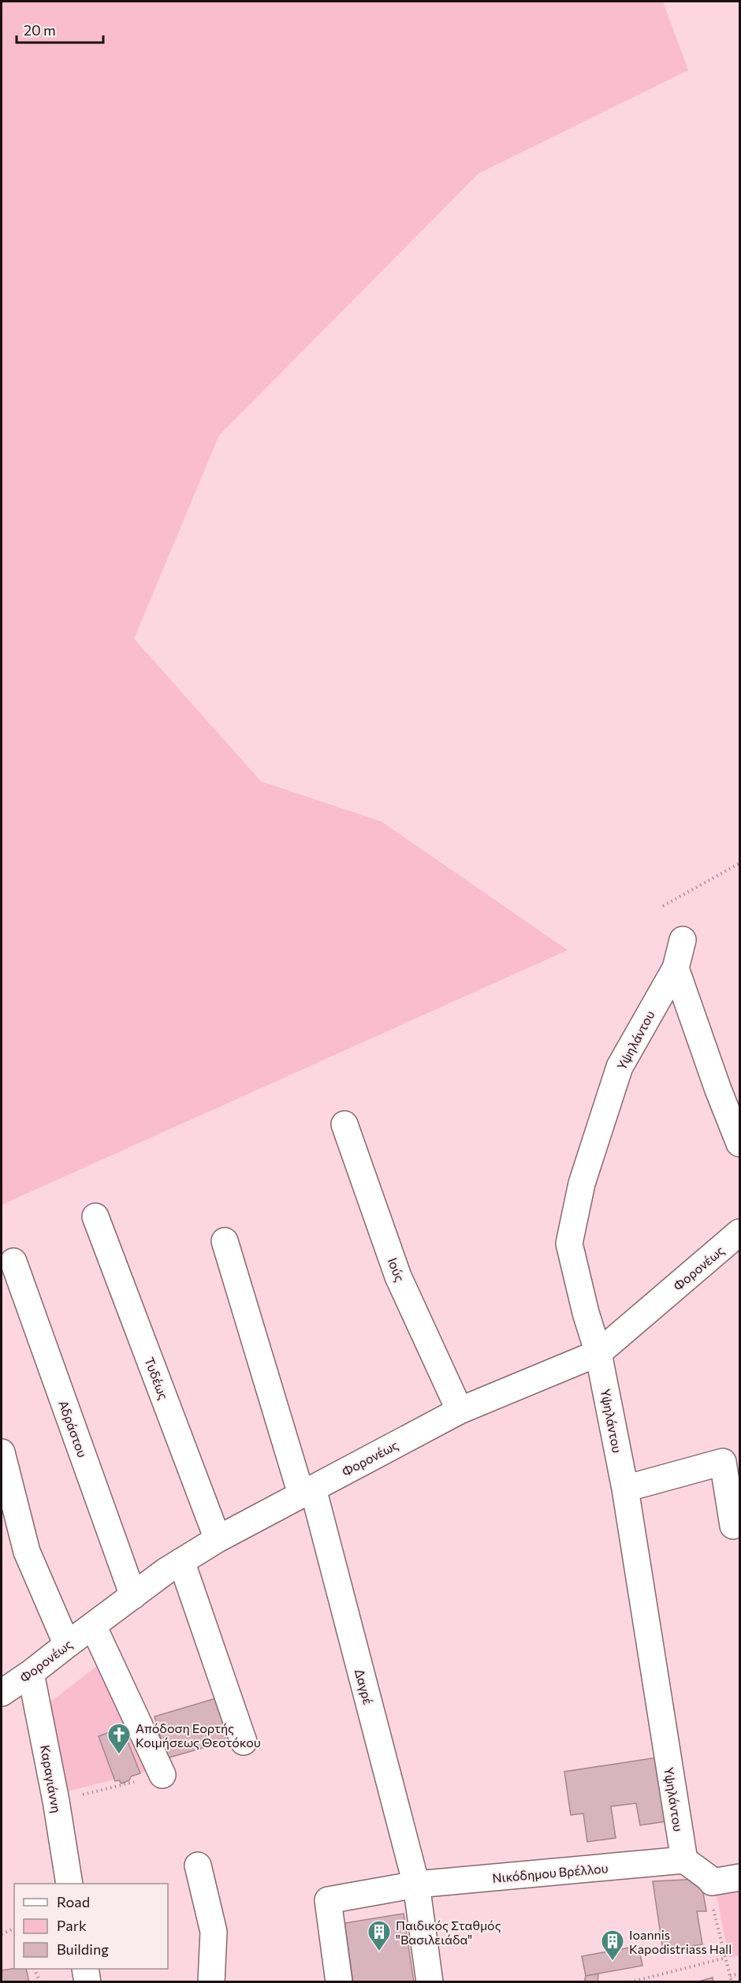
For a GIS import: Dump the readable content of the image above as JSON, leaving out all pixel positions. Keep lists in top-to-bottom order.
{
  "streets": {
    "street": [
      "Υψηλάντου",
      "Φορονέως",
      "Ιούς",
      "Τυδέως",
      "Αδράστου",
      "Δαγρέ",
      "Καραγιάννη",
      "Νικόδημου Βρέλλου"
    ]
  },
  "crossings": [
    ["Υψηλάντου", "Φορονέως"],
    ["Υψηλάντου", "Νικόδημου Βρέλλου"],
    ["Φορονέως", "Ιούς"],
    ["Φορονέως", "Τυδέως"],
    ["Φορονέως", "Αδράστου"],
    ["Φορονέως", "Δαγρέ"],
    ["Φορονέως", "Καραγιάννη"],
    ["Δαγρέ", "Νικόδημου Βρέλλου"]
  ],
  "places": {
    "church": ["Απόδοση Εορτής Κοιμήσεως Θεοτόκου"],
    "building": ["Παιδικός Σταθμός \"Βασιλειάδα\"", "Ioannis Kapodistriass Hall"]
  },
  "legend": ["Road", "Park", "Building"],
  "scale_bar": "20 m"
}
